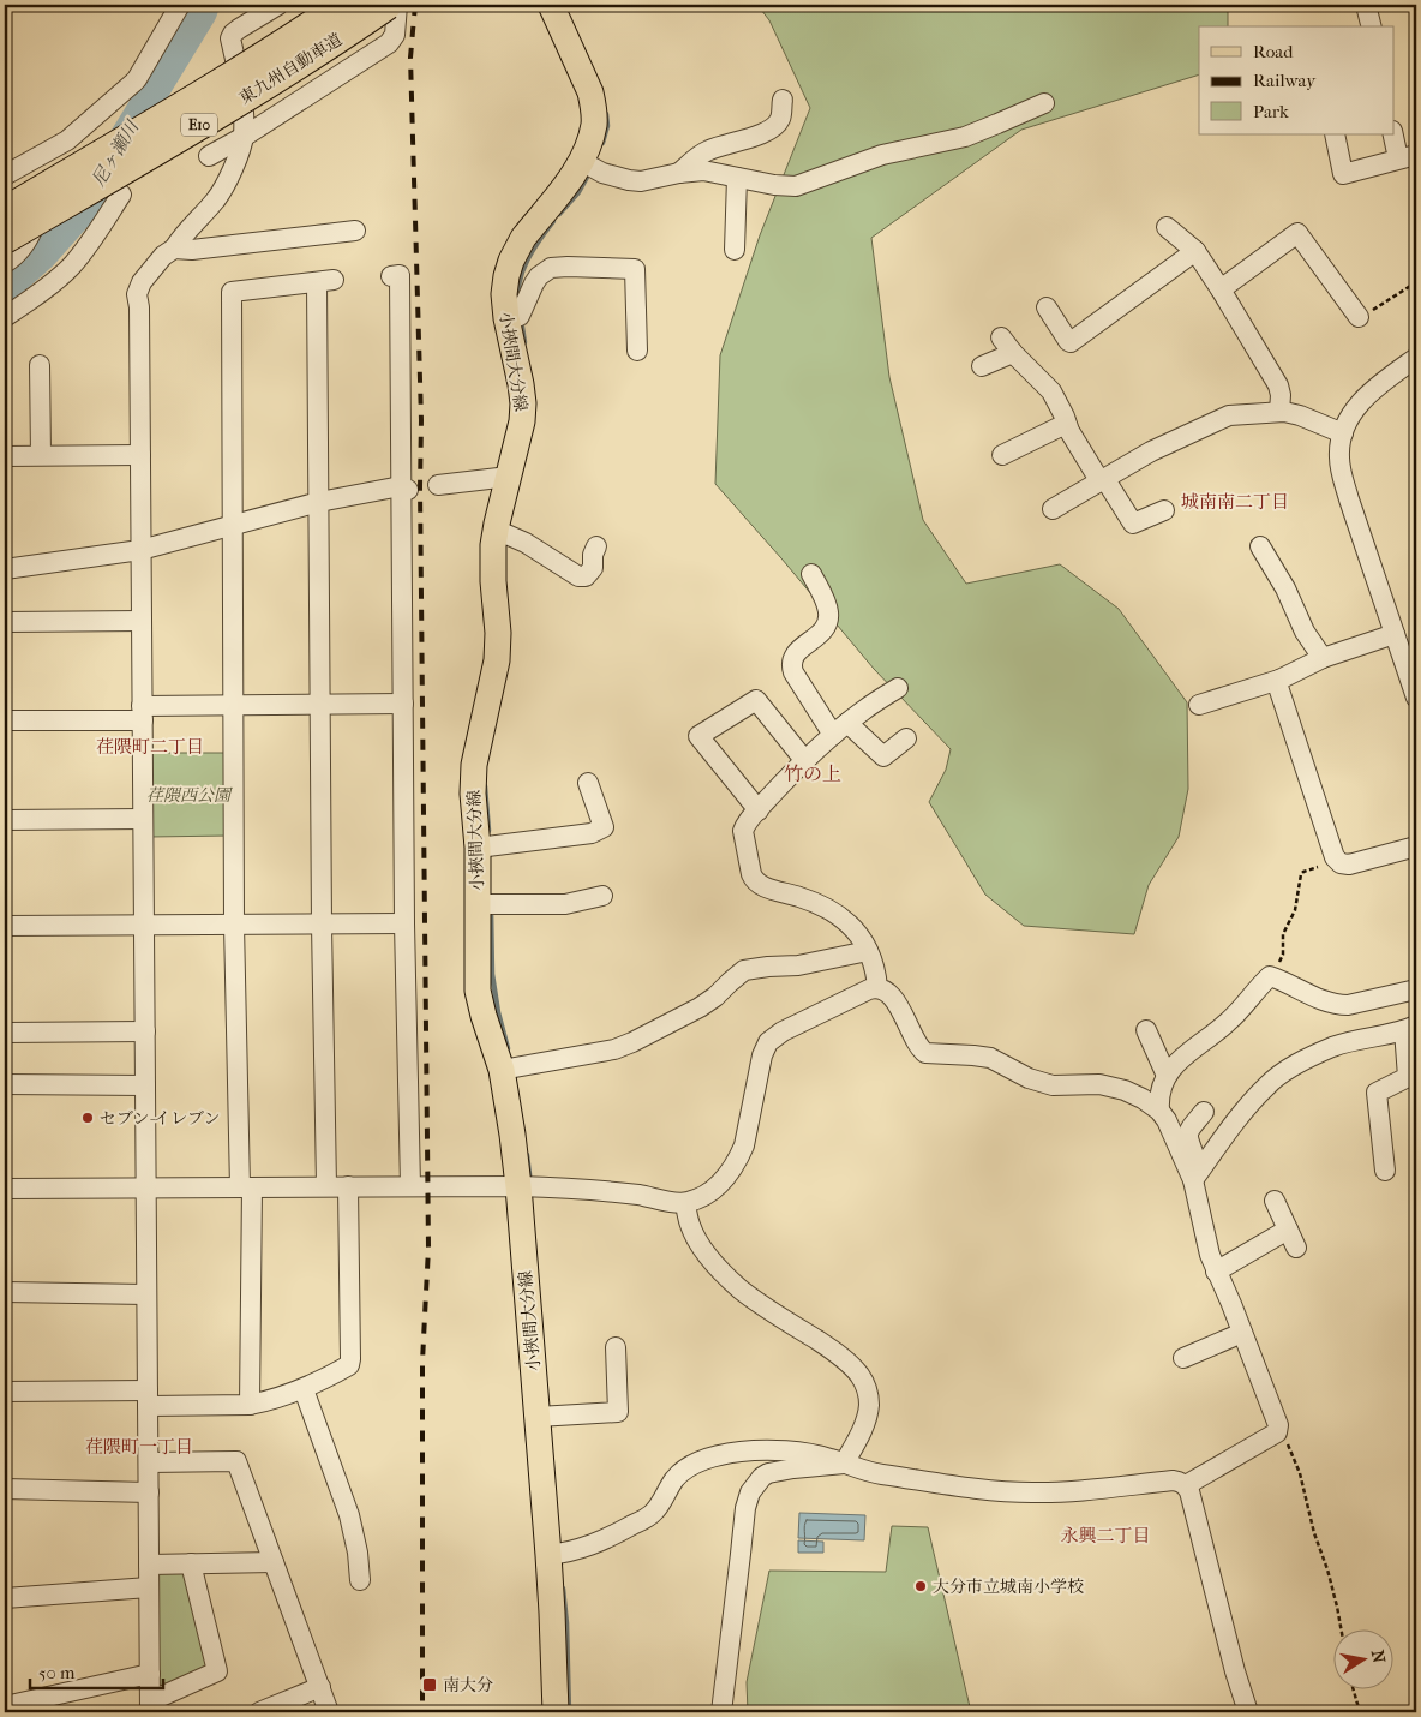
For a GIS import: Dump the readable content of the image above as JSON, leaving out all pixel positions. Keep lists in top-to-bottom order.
{
  "streets": {
    "highway": ["東九州自動車道", "E10"],
    "main road": ["小挾間大分線"]
  },
  "districts": [
    "城南南二丁目",
    "荏隈町二丁目",
    "竹の上",
    "荏隈町一丁目",
    "永興二丁目"
  ],
  "water": ["尼ヶ瀬川"],
  "parks": ["荏隈西公園"],
  "places": {
    "other": ["セブン-イレブン", "大分市立城南小学校"],
    "transit": ["南大分"]
  },
  "legend": ["Road", "Railway", "Park"],
  "scale_bar": "50 m",
  "north": "right"
}
